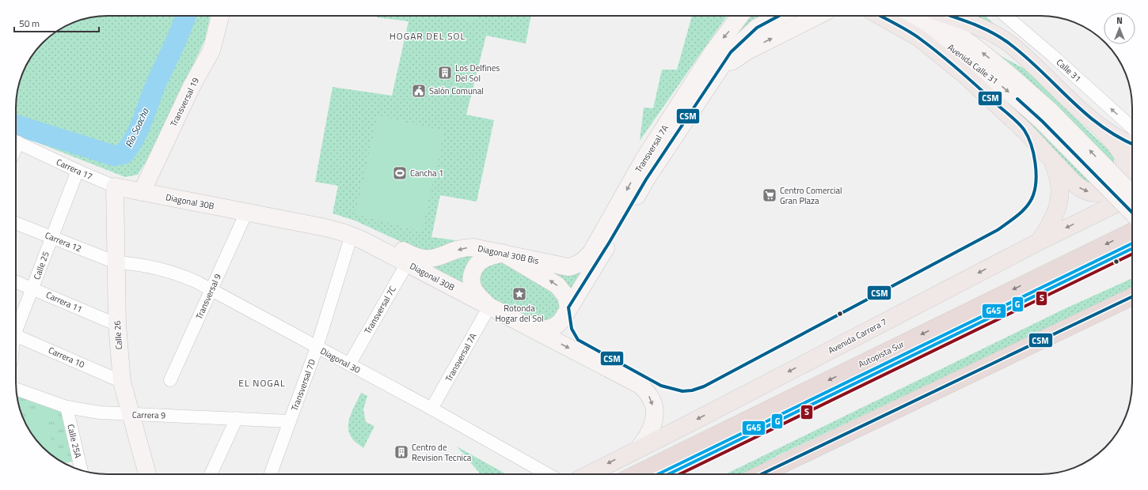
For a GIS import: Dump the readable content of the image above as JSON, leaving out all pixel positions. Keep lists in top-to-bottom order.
{
  "streets": {
    "highway": ["Autopista Sur"],
    "main road": [
      "Avenida Calle 31",
      "Transversal 19",
      "Transversal 7A",
      "Carrera 17",
      "Diagonal 30B",
      "Diagonal 30B Bis",
      "Calle 26",
      "Avenida Carrera 7"
    ],
    "street": [
      "Calle 31",
      "Carrera 12",
      "Calle 25",
      "Transversal 9",
      "Carrera 11",
      "Transversal 7C",
      "Carrera 10",
      "Diagonal 30",
      "Transversal 7D",
      "Carrera 9",
      "Calle 25A"
    ]
  },
  "crossings": [
    ["Transversal 19", "Carrera 17"],
    ["Transversal 19", "Diagonal 30B"],
    ["Transversal 7A", "Diagonal 30B"],
    ["Transversal 7A", "Diagonal 30B Bis"],
    ["Transversal 7A", "Diagonal 30"],
    ["Carrera 17", "Diagonal 30B"],
    ["Carrera 17", "Calle 25"],
    ["Carrera 17", "Calle 26"],
    ["Diagonal 30B", "Diagonal 30B Bis"],
    ["Diagonal 30B", "Transversal 9"],
    ["Diagonal 30B", "Transversal 7C"],
    ["Diagonal 30B", "Avenida Carrera 7"],
    ["Diagonal 30B", "Transversal 7D"],
    ["Carrera 12", "Calle 25"],
    ["Carrera 12", "Calle 26"],
    ["Carrera 12", "Diagonal 30"],
    ["Diagonal 30B Bis", "Transversal 7C"],
    ["Calle 25", "Carrera 11"],
    ["Transversal 9", "Diagonal 30"],
    ["Carrera 11", "Calle 26"],
    ["Transversal 7C", "Diagonal 30"],
    ["Calle 26", "Carrera 10"],
    ["Calle 26", "Diagonal 30"],
    ["Calle 26", "Carrera 9"],
    ["Diagonal 30", "Transversal 7D"],
    ["Transversal 7D", "Carrera 9"],
    ["Carrera 9", "Calle 25A"]
  ],
  "one_way": ["Calle 31", "Diagonal 30B Bis", "Avenida Carrera 7"],
  "districts": ["HOGAR DEL SOL", "EL NOGAL"],
  "water": ["Río Soacha"],
  "places": {
    "building": ["Los Delfines Del Sol", "Centro de Revision Tecnica"],
    "public building": ["Salón Comunal"],
    "sports": ["Cancha 1"],
    "supermarket": ["Centro Comercial Gran Plaza"],
    "place": ["Rotonda Hogar del Sol"]
  },
  "lines": [
    "transit line CSM",
    "transit line G45",
    "transit line G",
    "transit line S"
  ],
  "scale_bar": "50 m",
  "north": "top"
}
